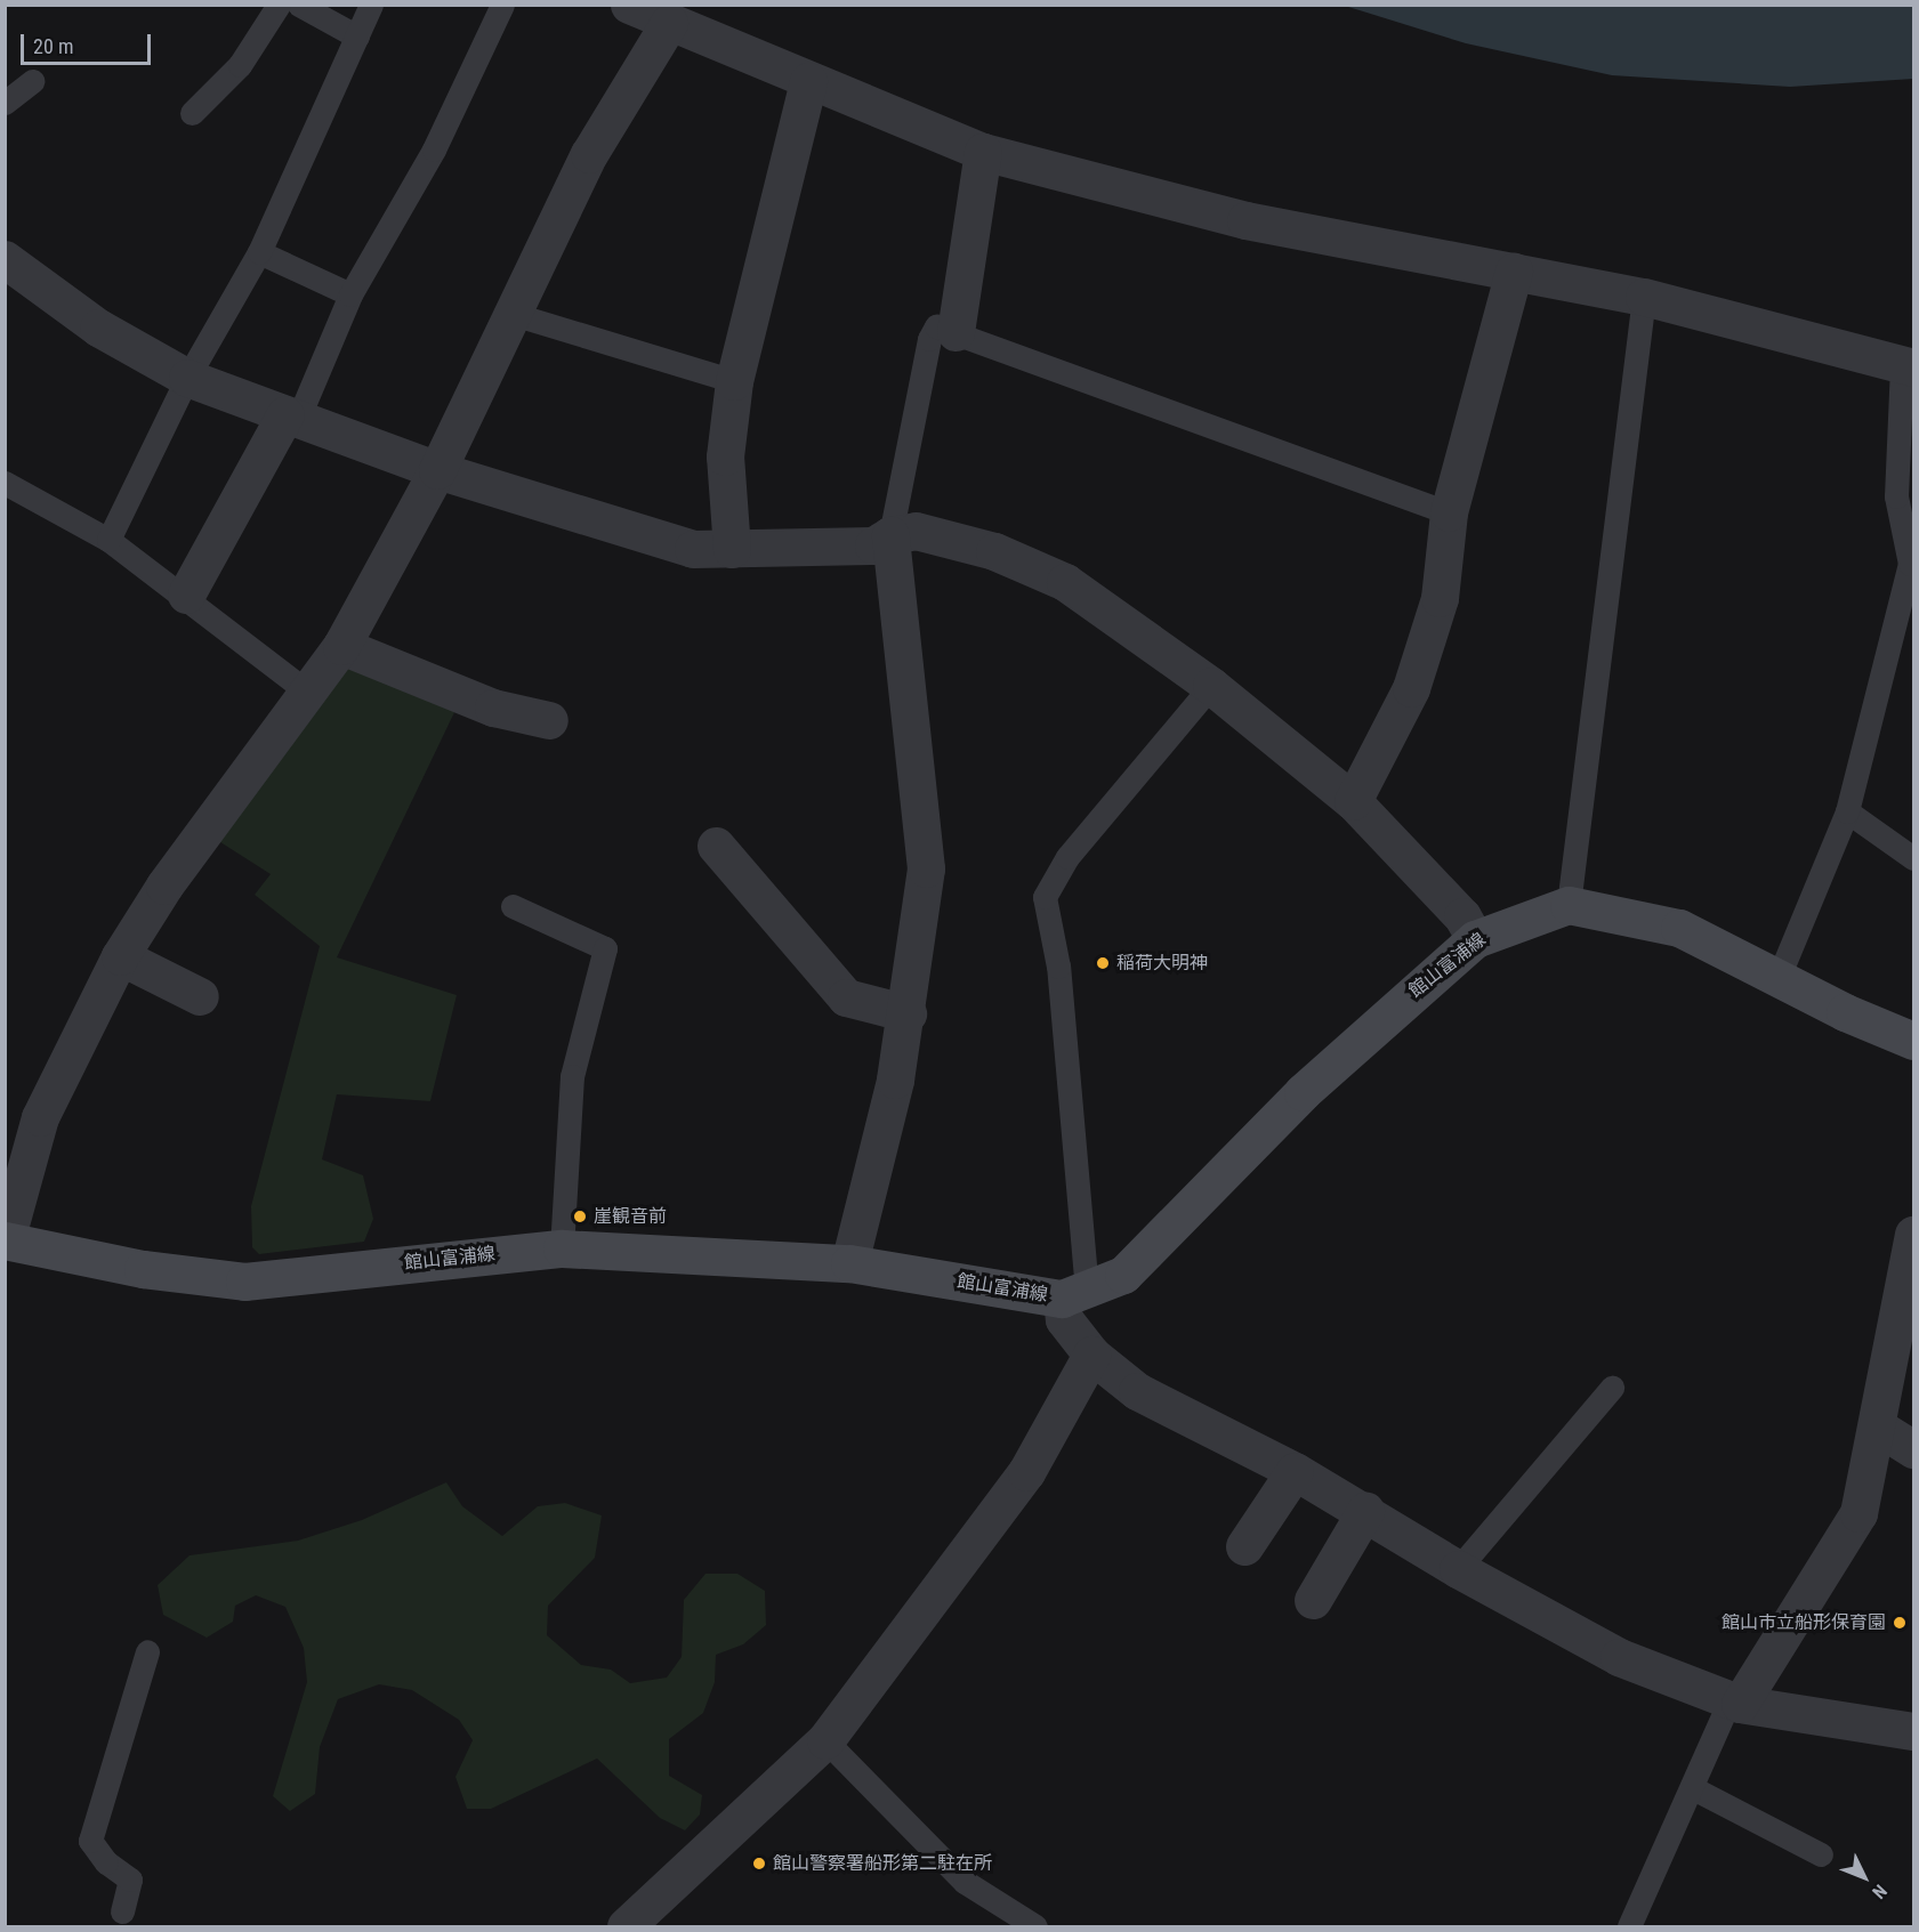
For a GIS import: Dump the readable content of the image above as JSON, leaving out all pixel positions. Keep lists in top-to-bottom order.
{
  "streets": {
    "main road": ["館山富浦線"]
  },
  "places": [
    "稲荷大明神",
    "崖観音前",
    "館山市立船形保育園",
    "館山警察署船形第二駐在所"
  ],
  "scale_bar": "20 m",
  "north": "bottom right"
}
